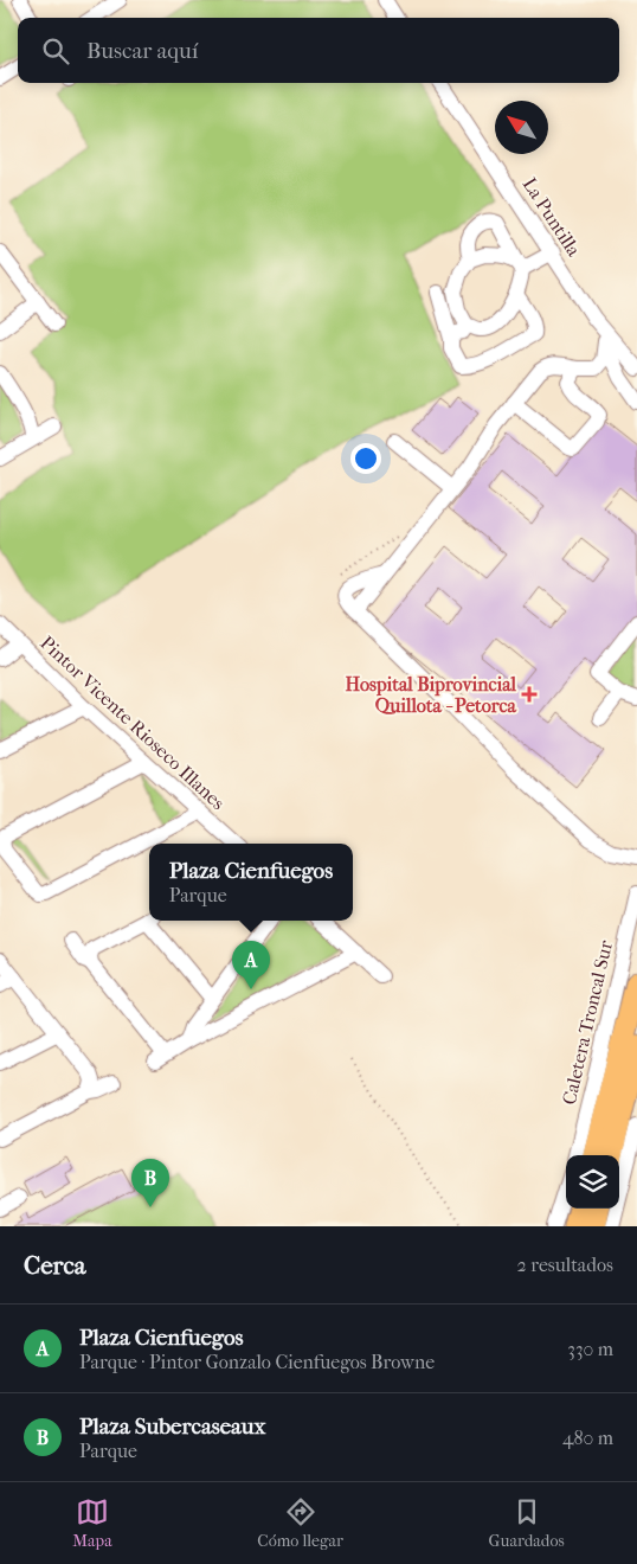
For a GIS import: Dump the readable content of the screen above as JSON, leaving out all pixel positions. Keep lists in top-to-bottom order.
{
  "streets": {
    "street": ["La Puntilla", "Pintor Vicente Rioseco Illanes", "Caletera Troncal Sur"]
  },
  "places": {
    "health": ["Hospital Biprovincial Quillota - Petorca"]
  },
  "north": "top left",
  "page": {
    "search": "Buscar aquí",
    "popup": ["Plaza Cienfuegos", "Parque"],
    "pins": ["A", "B"],
    "heading": ["Cerca", "2 resultados"],
    "list": [
      {
        "mark": "A",
        "name": "Plaza Cienfuegos",
        "note": "Parque · Pintor Gonzalo Cienfuegos Browne",
        "value": "330 m"
      },
      {
        "mark": "B",
        "name": "Plaza Subercaseaux",
        "note": "Parque",
        "value": "480 m"
      }
    ],
    "nav": ["Mapa", "Cómo llegar", "Guardados"]
  }
}
